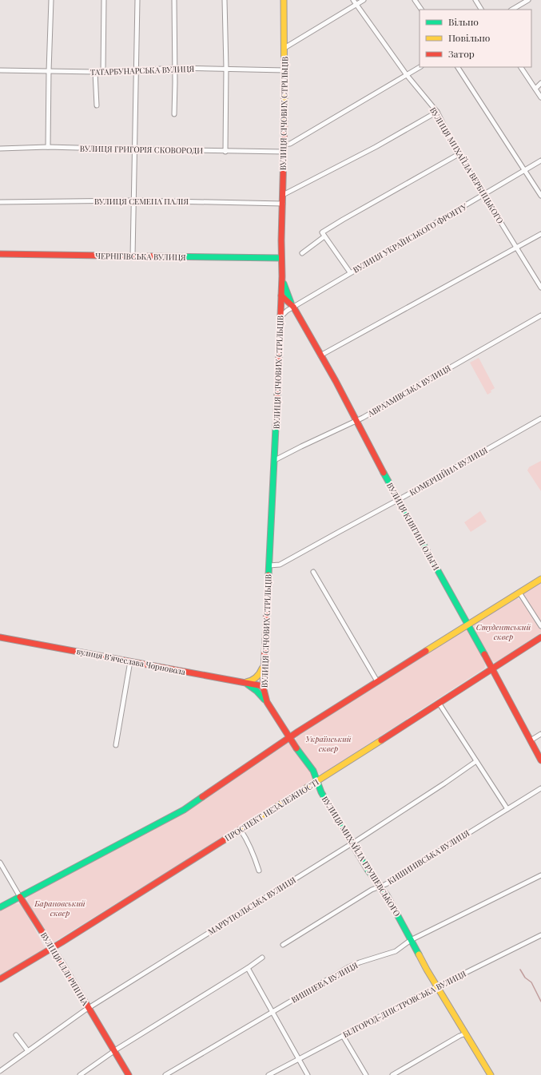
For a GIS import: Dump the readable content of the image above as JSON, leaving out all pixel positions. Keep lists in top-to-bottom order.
{
  "streets": {
    "main road": [
      "ВУЛИЦЯ СІЧОВИХ СТРІЛЬЦІВ",
      "ЧЕРНІГІВСЬКА ВУЛИЦЯ",
      "ВУЛИЦЯ КНЯГИНІ ОЛЬГИ",
      "вулиця Вʼячеслава Чорновола",
      "ПРОСПЕКТ НЕЗАЛЕЖНОСТІ",
      "ВУЛИЦЯ МИХАЙЛА ГРУШЕВСЬКОГО",
      "ВУЛИЦЯ ІЛЛІ РІПИНА"
    ],
    "street": [
      "ТАТАРБУНАРСЬКА ВУЛИЦЯ",
      "ВУЛИЦЯ ГРИГОРІЯ СКОВОРОДИ",
      "ВУЛИЦЯ МИХАЙЛА ВЕРБИЦЬКОГО",
      "ВУЛИЦЯ СЕМЕНА ПАЛІЯ",
      "ВУЛИЦЯ УКРАЇНСЬКОГО ФРОНТУ",
      "АВРААМІВСЬКА ВУЛИЦЯ",
      "КОМЕРЦІЙНА ВУЛИЦЯ",
      "КИШИНІВСЬКА ВУЛИЦЯ",
      "МАРІУПОЛЬСЬКА ВУЛИЦЯ",
      "ВИШНЕВА ВУЛИЦЯ",
      "БІЛГОРОД-ДНІСТРОВСЬКА ВУЛИЦЯ"
    ]
  },
  "crossings": [
    ["ТАТАРБУНАРСЬКА ВУЛИЦЯ", "ВУЛИЦЯ СІЧОВИХ СТРІЛЬЦІВ"],
    ["ВУЛИЦЯ СІЧОВИХ СТРІЛЬЦІВ", "ВУЛИЦЯ ГРИГОРІЯ СКОВОРОДИ"],
    ["ВУЛИЦЯ СІЧОВИХ СТРІЛЬЦІВ", "ВУЛИЦЯ СЕМЕНА ПАЛІЯ"],
    ["ВУЛИЦЯ СІЧОВИХ СТРІЛЬЦІВ", "ВУЛИЦЯ УКРАЇНСЬКОГО ФРОНТУ"],
    ["ВУЛИЦЯ СІЧОВИХ СТРІЛЬЦІВ", "ЧЕРНІГІВСЬКА ВУЛИЦЯ"],
    ["ВУЛИЦЯ СІЧОВИХ СТРІЛЬЦІВ", "АВРААМІВСЬКА ВУЛИЦЯ"],
    ["ВУЛИЦЯ СІЧОВИХ СТРІЛЬЦІВ", "КОМЕРЦІЙНА ВУЛИЦЯ"],
    ["ВУЛИЦЯ СІЧОВИХ СТРІЛЬЦІВ", "ВУЛИЦЯ КНЯГИНІ ОЛЬГИ"],
    ["ВУЛИЦЯ СІЧОВИХ СТРІЛЬЦІВ", "вулиця Вʼячеслава Чорновола"],
    ["ВУЛИЦЯ СІЧОВИХ СТРІЛЬЦІВ", "ВУЛИЦЯ МИХАЙЛА ГРУШЕВСЬКОГО"],
    ["ВУЛИЦЯ МИХАЙЛА ВЕРБИЦЬКОГО", "ВУЛИЦЯ УКРАЇНСЬКОГО ФРОНТУ"],
    ["ВУЛИЦЯ УКРАЇНСЬКОГО ФРОНТУ", "ВУЛИЦЯ КНЯГИНІ ОЛЬГИ"],
    ["АВРААМІВСЬКА ВУЛИЦЯ", "ВУЛИЦЯ КНЯГИНІ ОЛЬГИ"],
    ["КОМЕРЦІЙНА ВУЛИЦЯ", "ВУЛИЦЯ КНЯГИНІ ОЛЬГИ"],
    ["ВУЛИЦЯ КНЯГИНІ ОЛЬГИ", "ПРОСПЕКТ НЕЗАЛЕЖНОСТІ"],
    ["ПРОСПЕКТ НЕЗАЛЕЖНОСТІ", "ВУЛИЦЯ МИХАЙЛА ГРУШЕВСЬКОГО"],
    ["ПРОСПЕКТ НЕЗАЛЕЖНОСТІ", "ВУЛИЦЯ ІЛЛІ РІПИНА"],
    ["ВУЛИЦЯ МИХАЙЛА ГРУШЕВСЬКОГО", "КИШИНІВСЬКА ВУЛИЦЯ"],
    ["ВУЛИЦЯ МИХАЙЛА ГРУШЕВСЬКОГО", "МАРІУПОЛЬСЬКА ВУЛИЦЯ"],
    ["ВУЛИЦЯ МИХАЙЛА ГРУШЕВСЬКОГО", "ВИШНЕВА ВУЛИЦЯ"],
    ["ВУЛИЦЯ МИХАЙЛА ГРУШЕВСЬКОГО", "БІЛГОРОД-ДНІСТРОВСЬКА ВУЛИЦЯ"],
    ["МАРІУПОЛЬСЬКА ВУЛИЦЯ", "ВУЛИЦЯ ІЛЛІ РІПИНА"]
  ],
  "parks": ["Студентський сквер", "Український сквер", "Барановський сквер"],
  "legend": ["Вільно", "Повільно", "Затор"]
}
